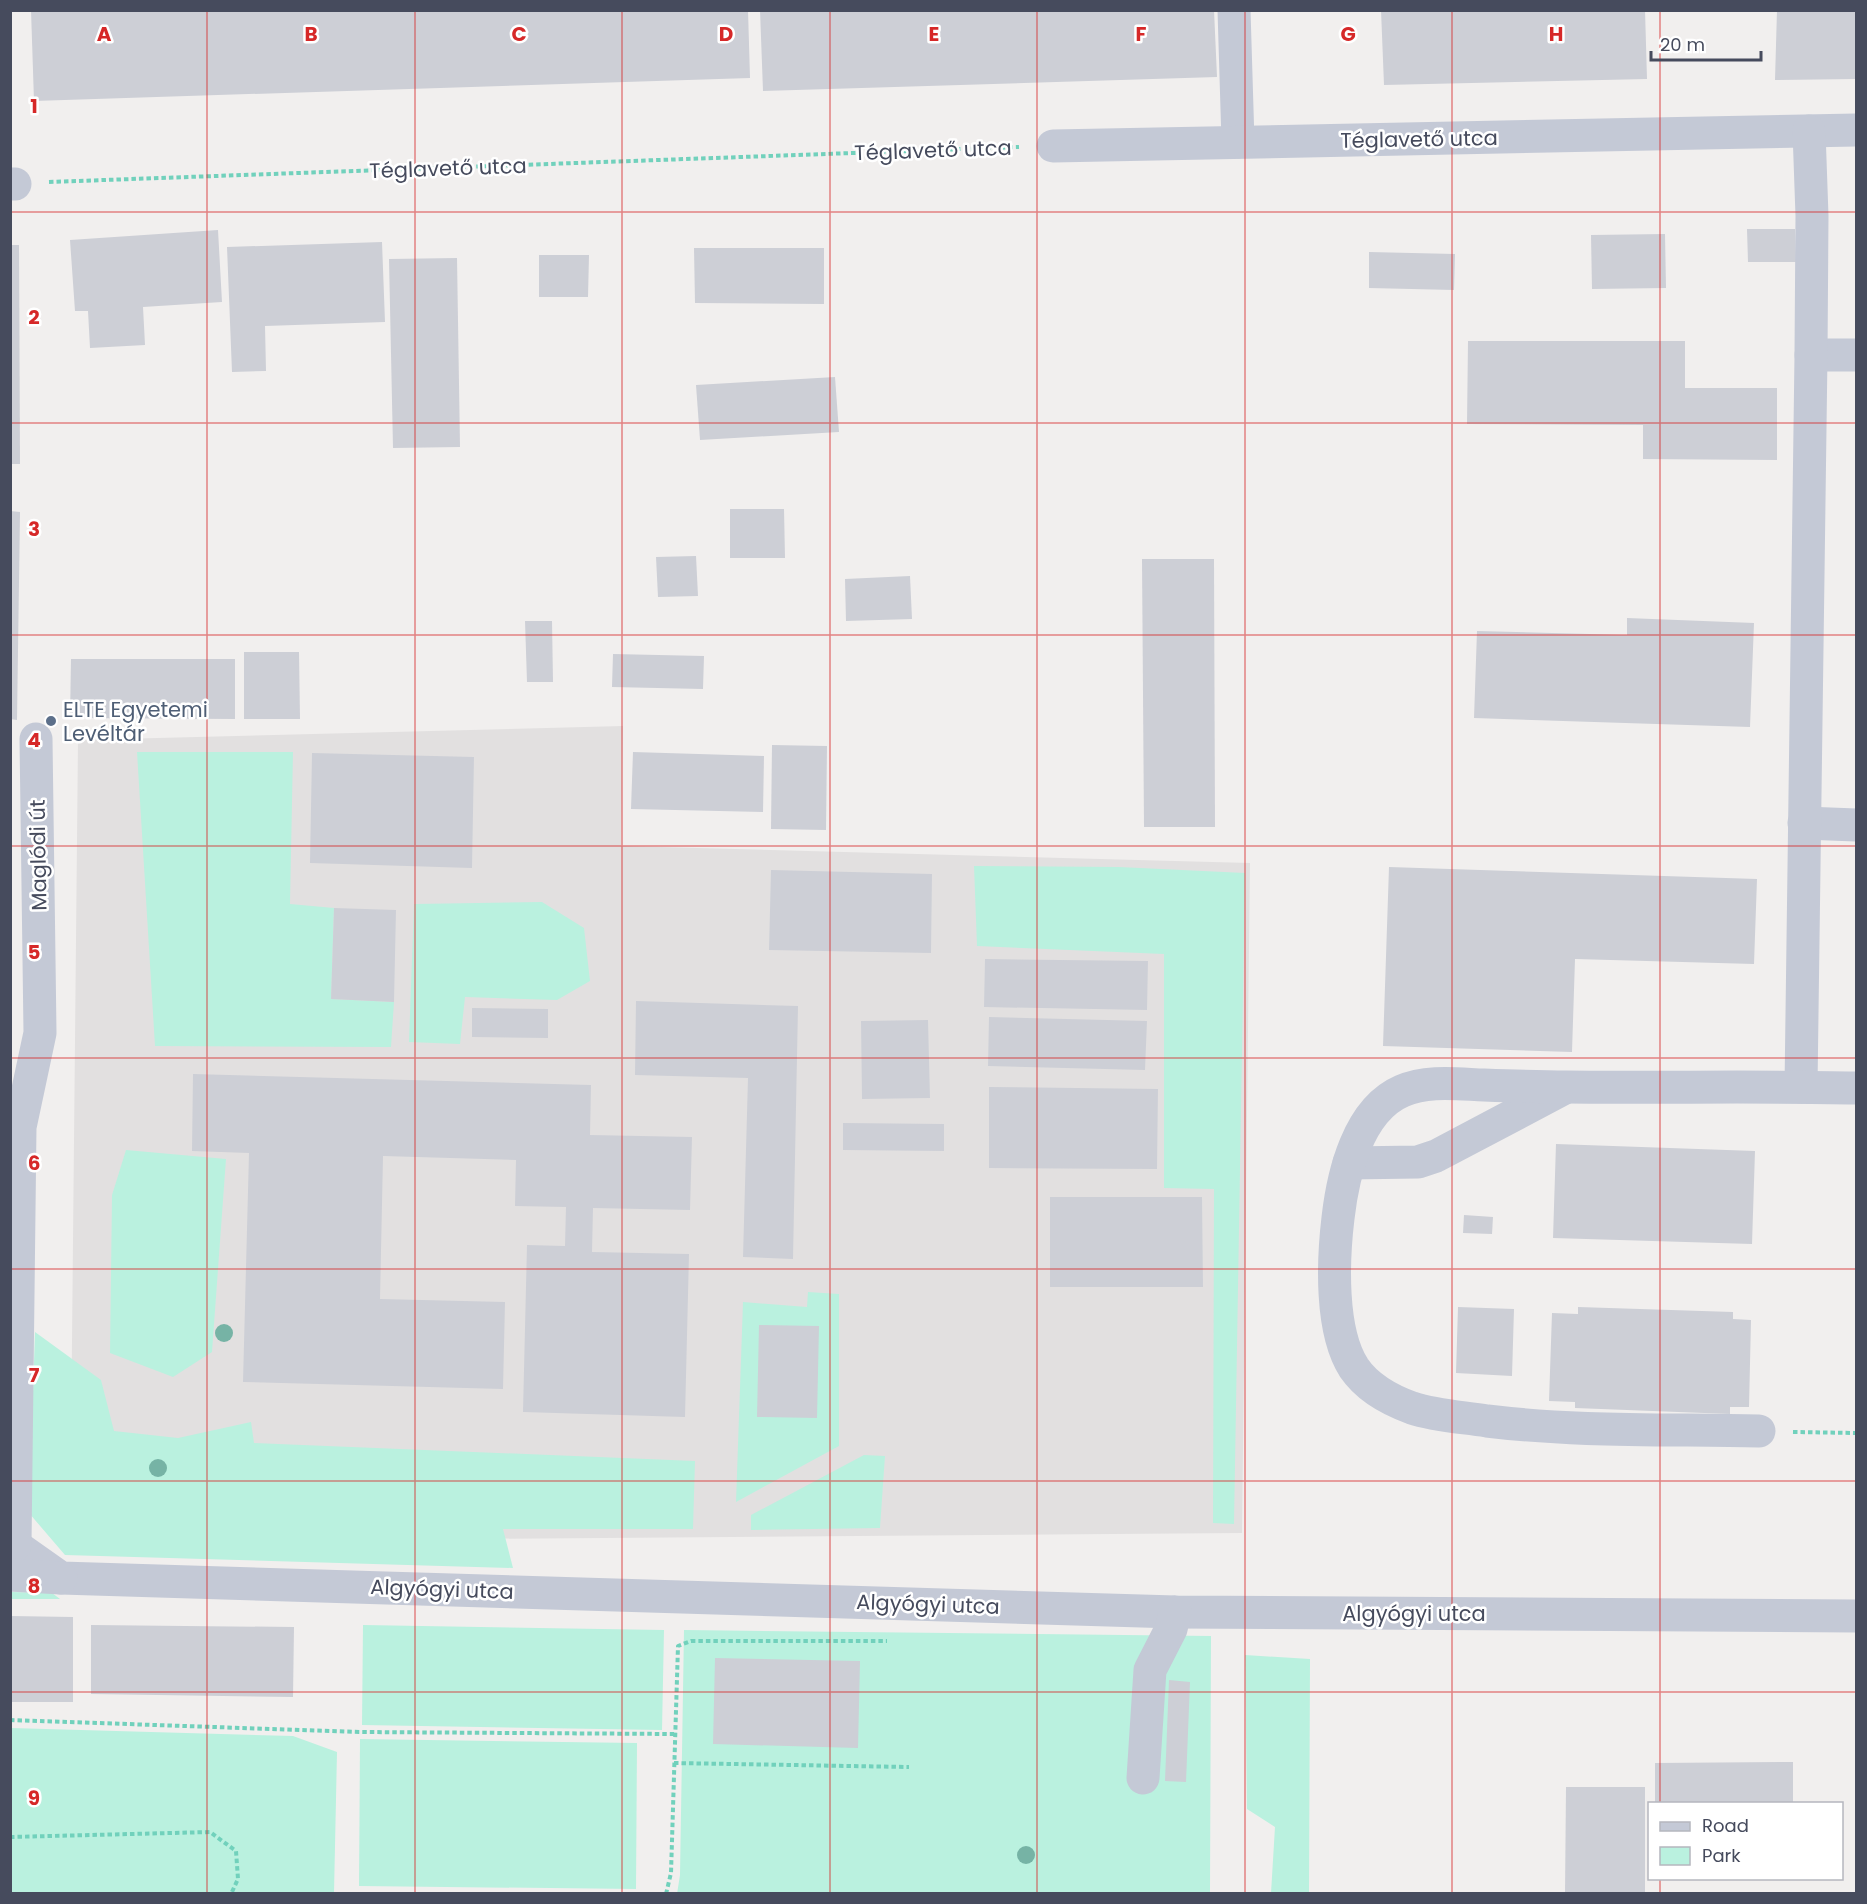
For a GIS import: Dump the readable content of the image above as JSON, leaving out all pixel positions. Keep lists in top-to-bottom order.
{
  "streets": {
    "street": ["Téglavető utca", "Maglódi út", "Algyógyi utca"]
  },
  "crossings": [
    ["Maglódi út", "Algyógyi utca"]
  ],
  "places": ["ELTE Egyetemi Levéltár"],
  "legend": ["Road", "Park"],
  "scale_bar": "20 m",
  "grid": {
    "columns": [
      "A",
      "B",
      "C",
      "D",
      "E",
      "F",
      "G",
      "H"
    ],
    "rows": [
      "1",
      "2",
      "3",
      "4",
      "5",
      "6",
      "7",
      "8",
      "9"
    ]
  }
}
